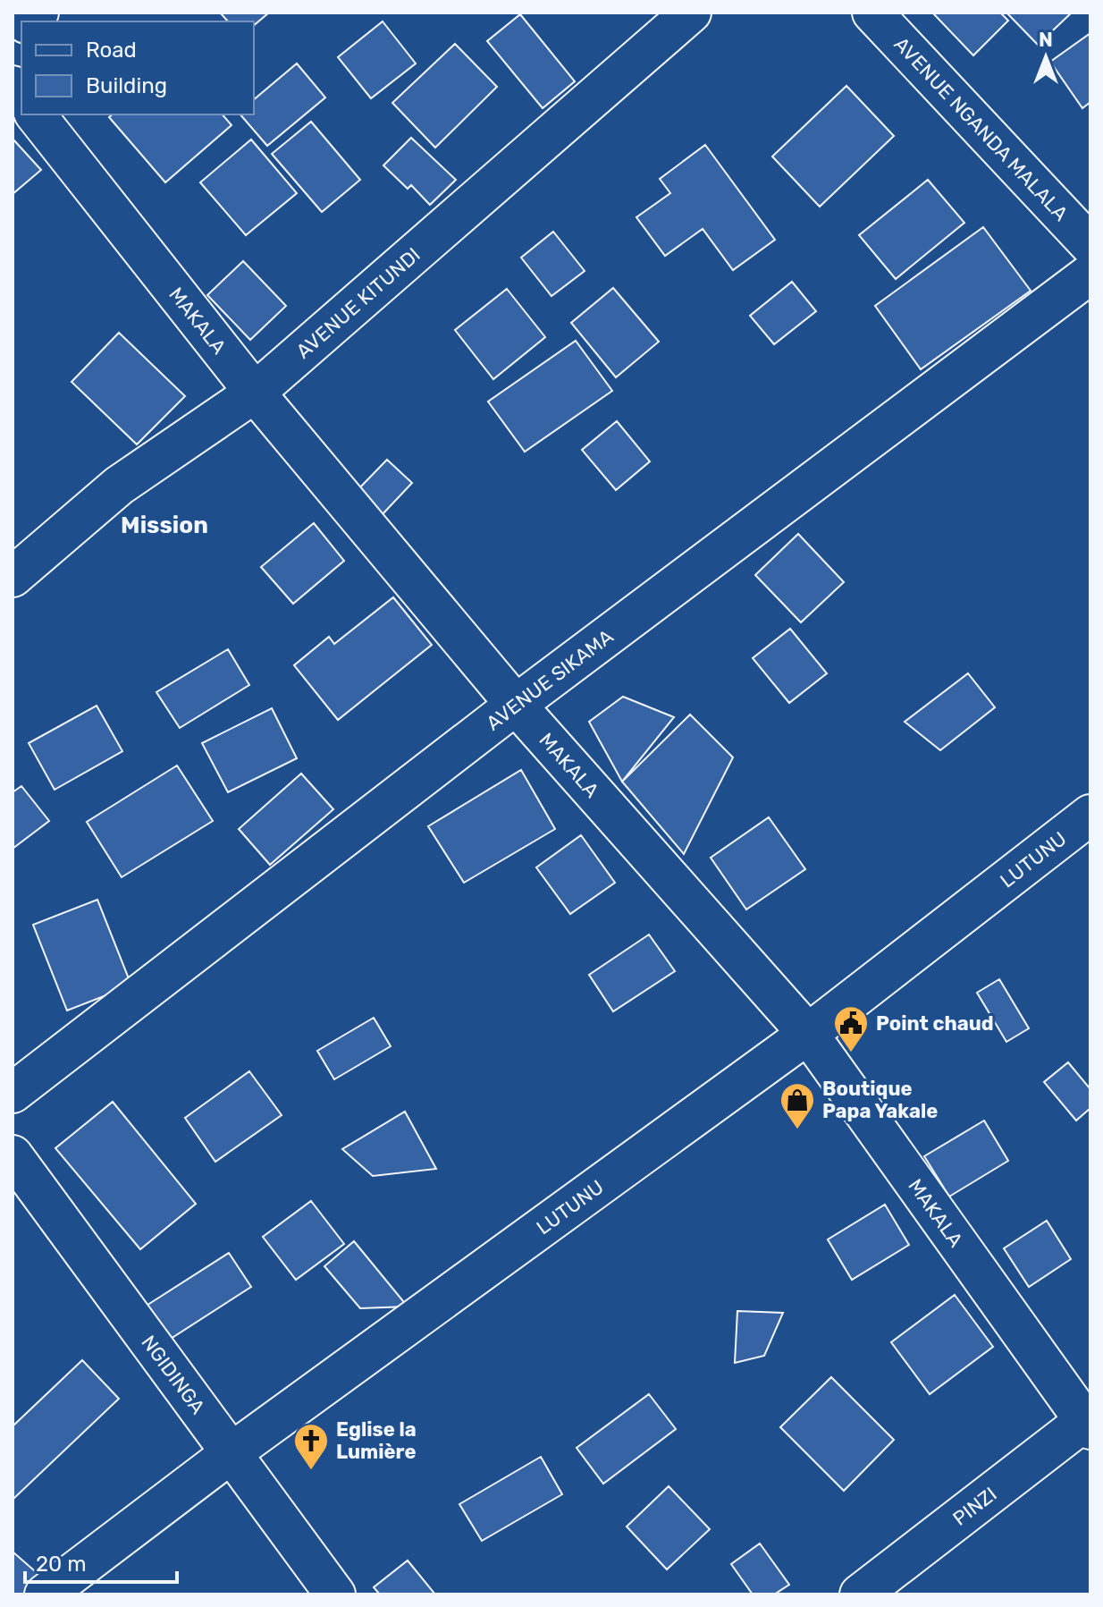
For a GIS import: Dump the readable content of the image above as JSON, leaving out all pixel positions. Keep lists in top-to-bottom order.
{
  "streets": {
    "street": [
      "AVENUE NGANDA MALALA",
      "AVENUE KITUNDI",
      "MAKALA",
      "AVENUE SIKAMA",
      "LUTUNU",
      "NGIDINGA",
      "PINZI"
    ]
  },
  "crossings": [
    ["AVENUE KITUNDI", "MAKALA"],
    ["MAKALA", "AVENUE SIKAMA"],
    ["MAKALA", "LUTUNU"],
    ["MAKALA", "PINZI"],
    ["LUTUNU", "NGIDINGA"]
  ],
  "districts": ["Mission"],
  "places": {
    "public building": ["Point chaud"],
    "shop": ["Boutique Papa Yakale"],
    "church": ["Eglise la Lumière"]
  },
  "legend": ["Road", "Building"],
  "scale_bar": "20 m",
  "north": "top"
}
